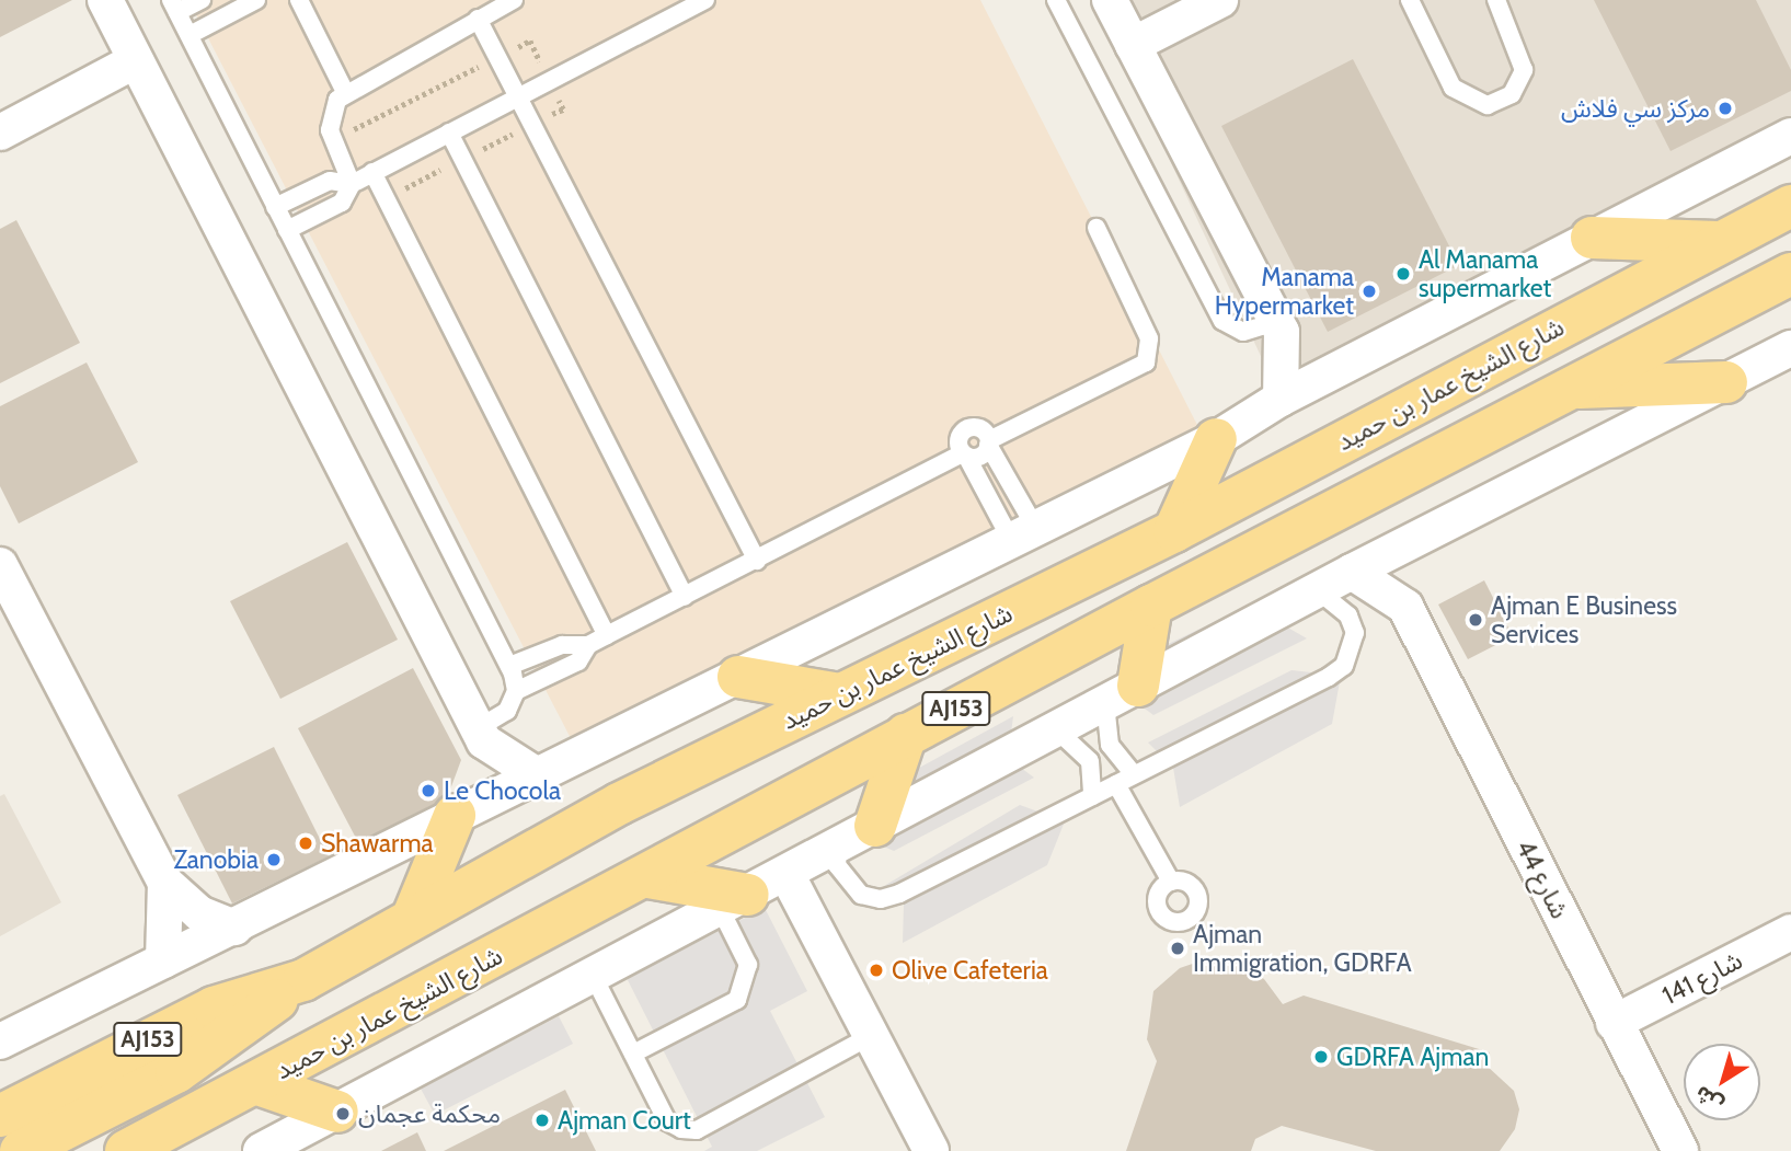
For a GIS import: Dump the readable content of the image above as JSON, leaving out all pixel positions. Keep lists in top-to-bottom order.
{
  "streets": {
    "main road": ["شارع الشيخ عمار بن حميد", "AJ153"],
    "street": ["شارع 44", "شارع 141"]
  },
  "crossings": [
    ["شارع 44", "شارع 141"]
  ],
  "places": [
    "مركز سي فلاش",
    "Al Manama supermarket",
    "Manama Hypermarket",
    "Ajman E Business Services",
    "Le Chocola",
    "Shawarma",
    "Zanobia",
    "Ajman Immigration, GDRFA",
    "Olive Cafeteria",
    "GDRFA Ajman",
    "محكمة عجمان",
    "Ajman Court"
  ],
  "north": "bottom left"
}
